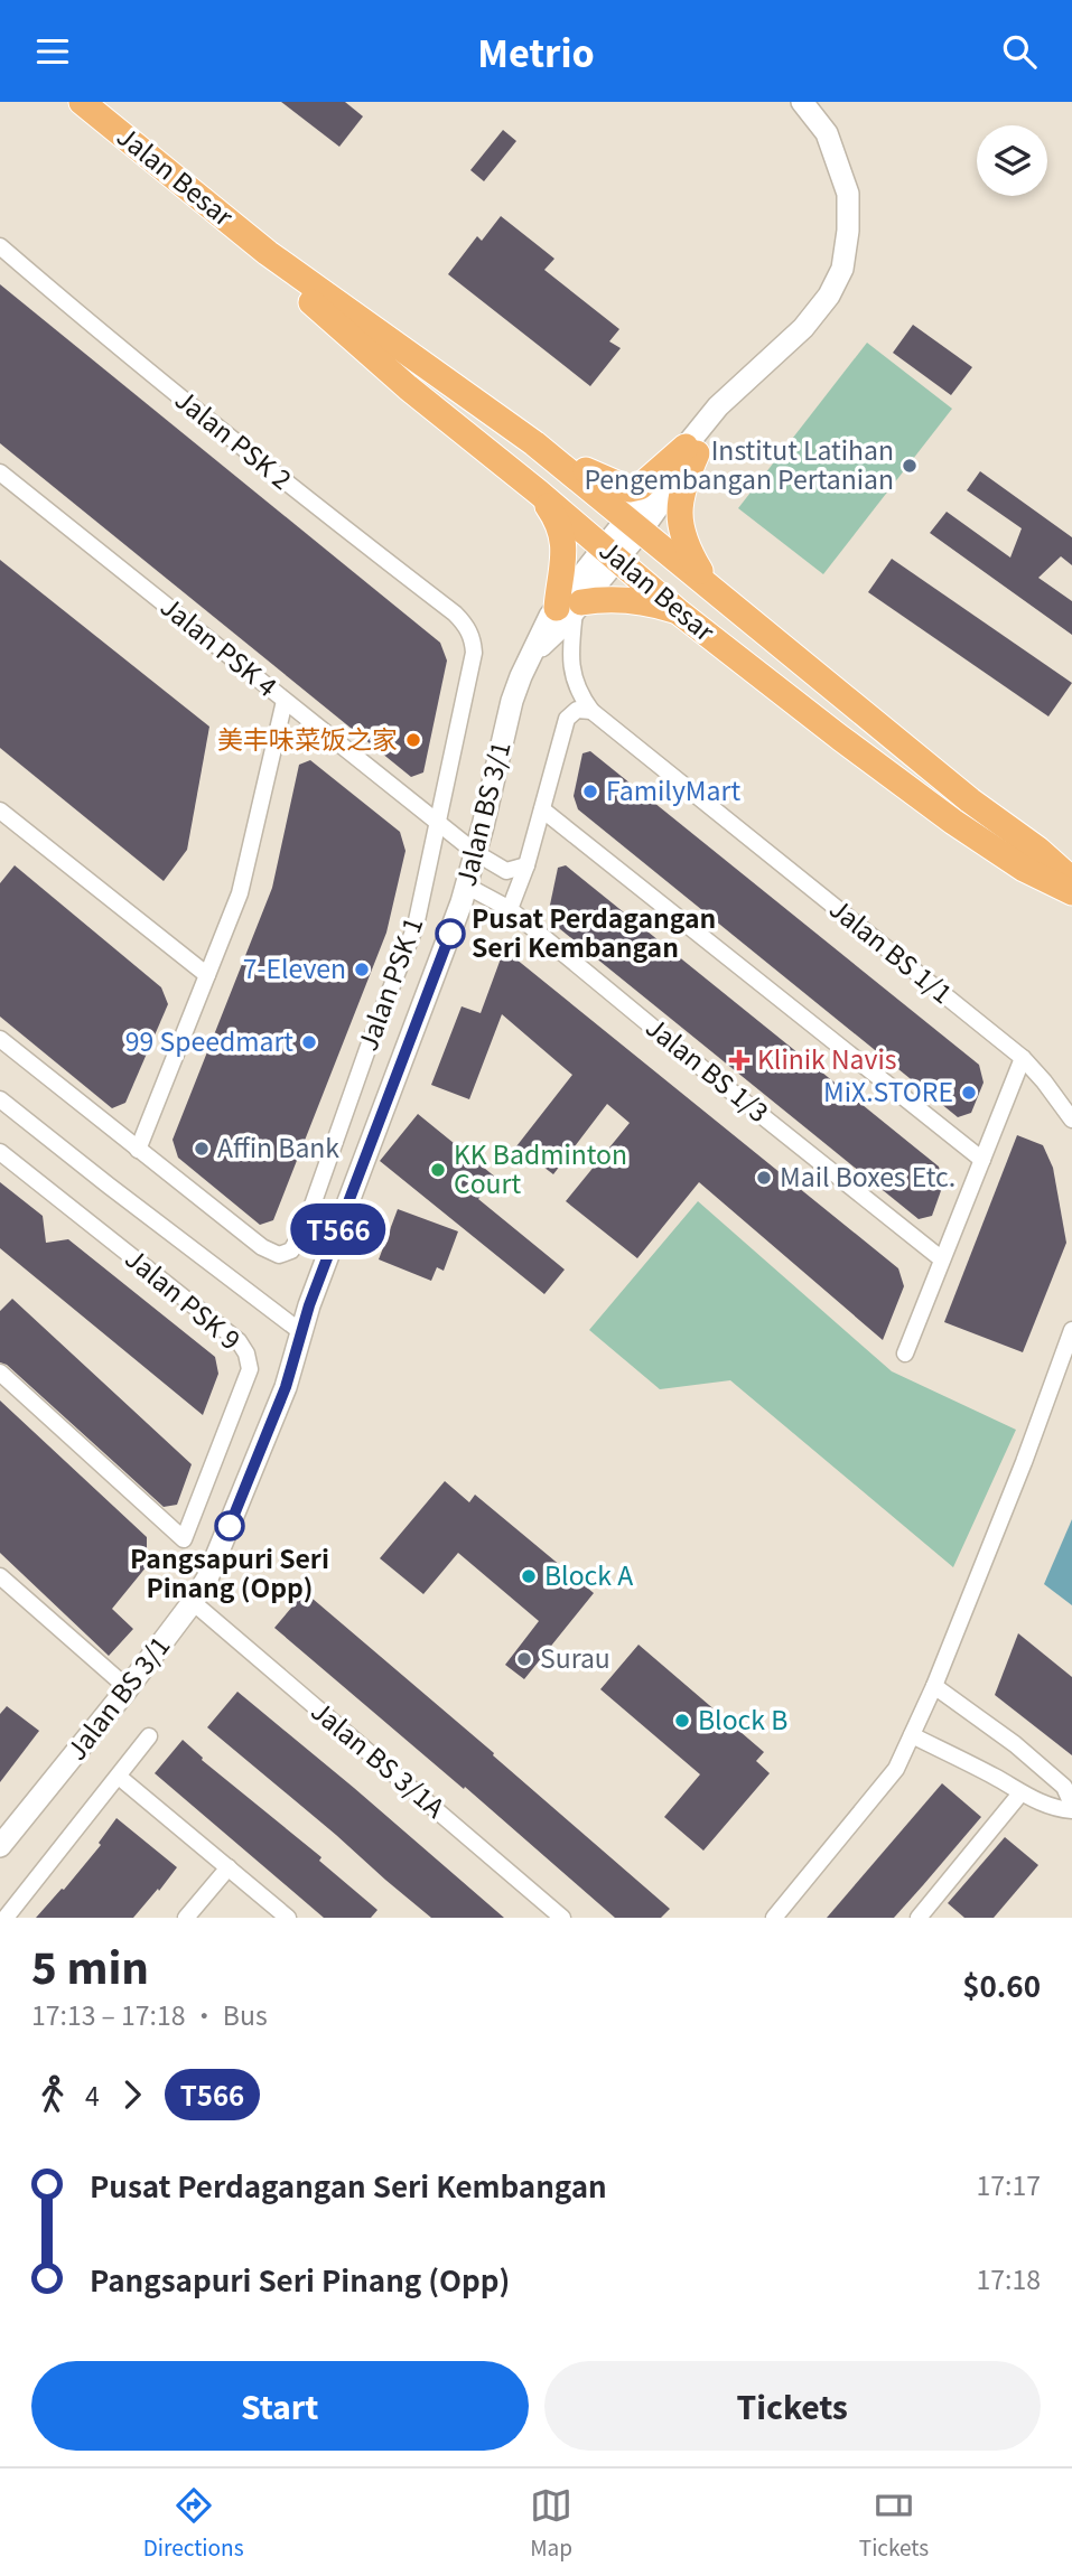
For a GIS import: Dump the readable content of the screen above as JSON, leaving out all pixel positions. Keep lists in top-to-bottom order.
{
  "streets": {
    "main road": ["Jalan Besar"],
    "street": [
      "Jalan PSK 2",
      "Jalan PSK 4",
      "Jalan BS 3/1",
      "Jalan BS 1/1",
      "Jalan PSK 1",
      "Jalan BS 1/3",
      "Jalan PSK 9",
      "Jalan BS 3/1A"
    ]
  },
  "crossings": [
    ["Jalan Besar", "Jalan BS 3/1"],
    ["Jalan PSK 2", "Jalan PSK 1"],
    ["Jalan PSK 4", "Jalan BS 3/1"],
    ["Jalan PSK 4", "Jalan PSK 1"],
    ["Jalan BS 3/1", "Jalan BS 1/1"],
    ["Jalan BS 3/1", "Jalan BS 1/3"],
    ["Jalan BS 3/1", "Jalan BS 3/1A"]
  ],
  "places": {
    "other": [
      "Institut Latihan Pengembangan Pertanian",
      "美丰味菜饭之家",
      "FamilyMart",
      "Pusat Perdagangan Seri Kembangan",
      "7-Eleven",
      "99 Speedmart",
      "MiX.STORE",
      "Affin Bank",
      "KK Badminton Court",
      "Mail Boxes Etc.",
      "Pangsapuri Seri Pinang (Opp)",
      "Block A",
      "Surau",
      "Block B"
    ],
    "health": ["Klinik Navis"]
  },
  "lines": ["bus line T566"],
  "page": {
    "header": "Metrio",
    "on_map": "T566",
    "heading": ["5 min", "17:13 – 17:18 · Bus", "$0.60"],
    "legs": ["4", "T566"],
    "list": [
      {
        "name": "Pusat Perdagangan Seri Kembangan",
        "value": "17:17"
      },
      {
        "name": "Pangsapuri Seri Pinang (Opp)",
        "value": "17:18"
      }
    ],
    "buttons": ["Start", "Tickets"],
    "tabs": ["Directions", "Map", "Tickets"]
  }
}
